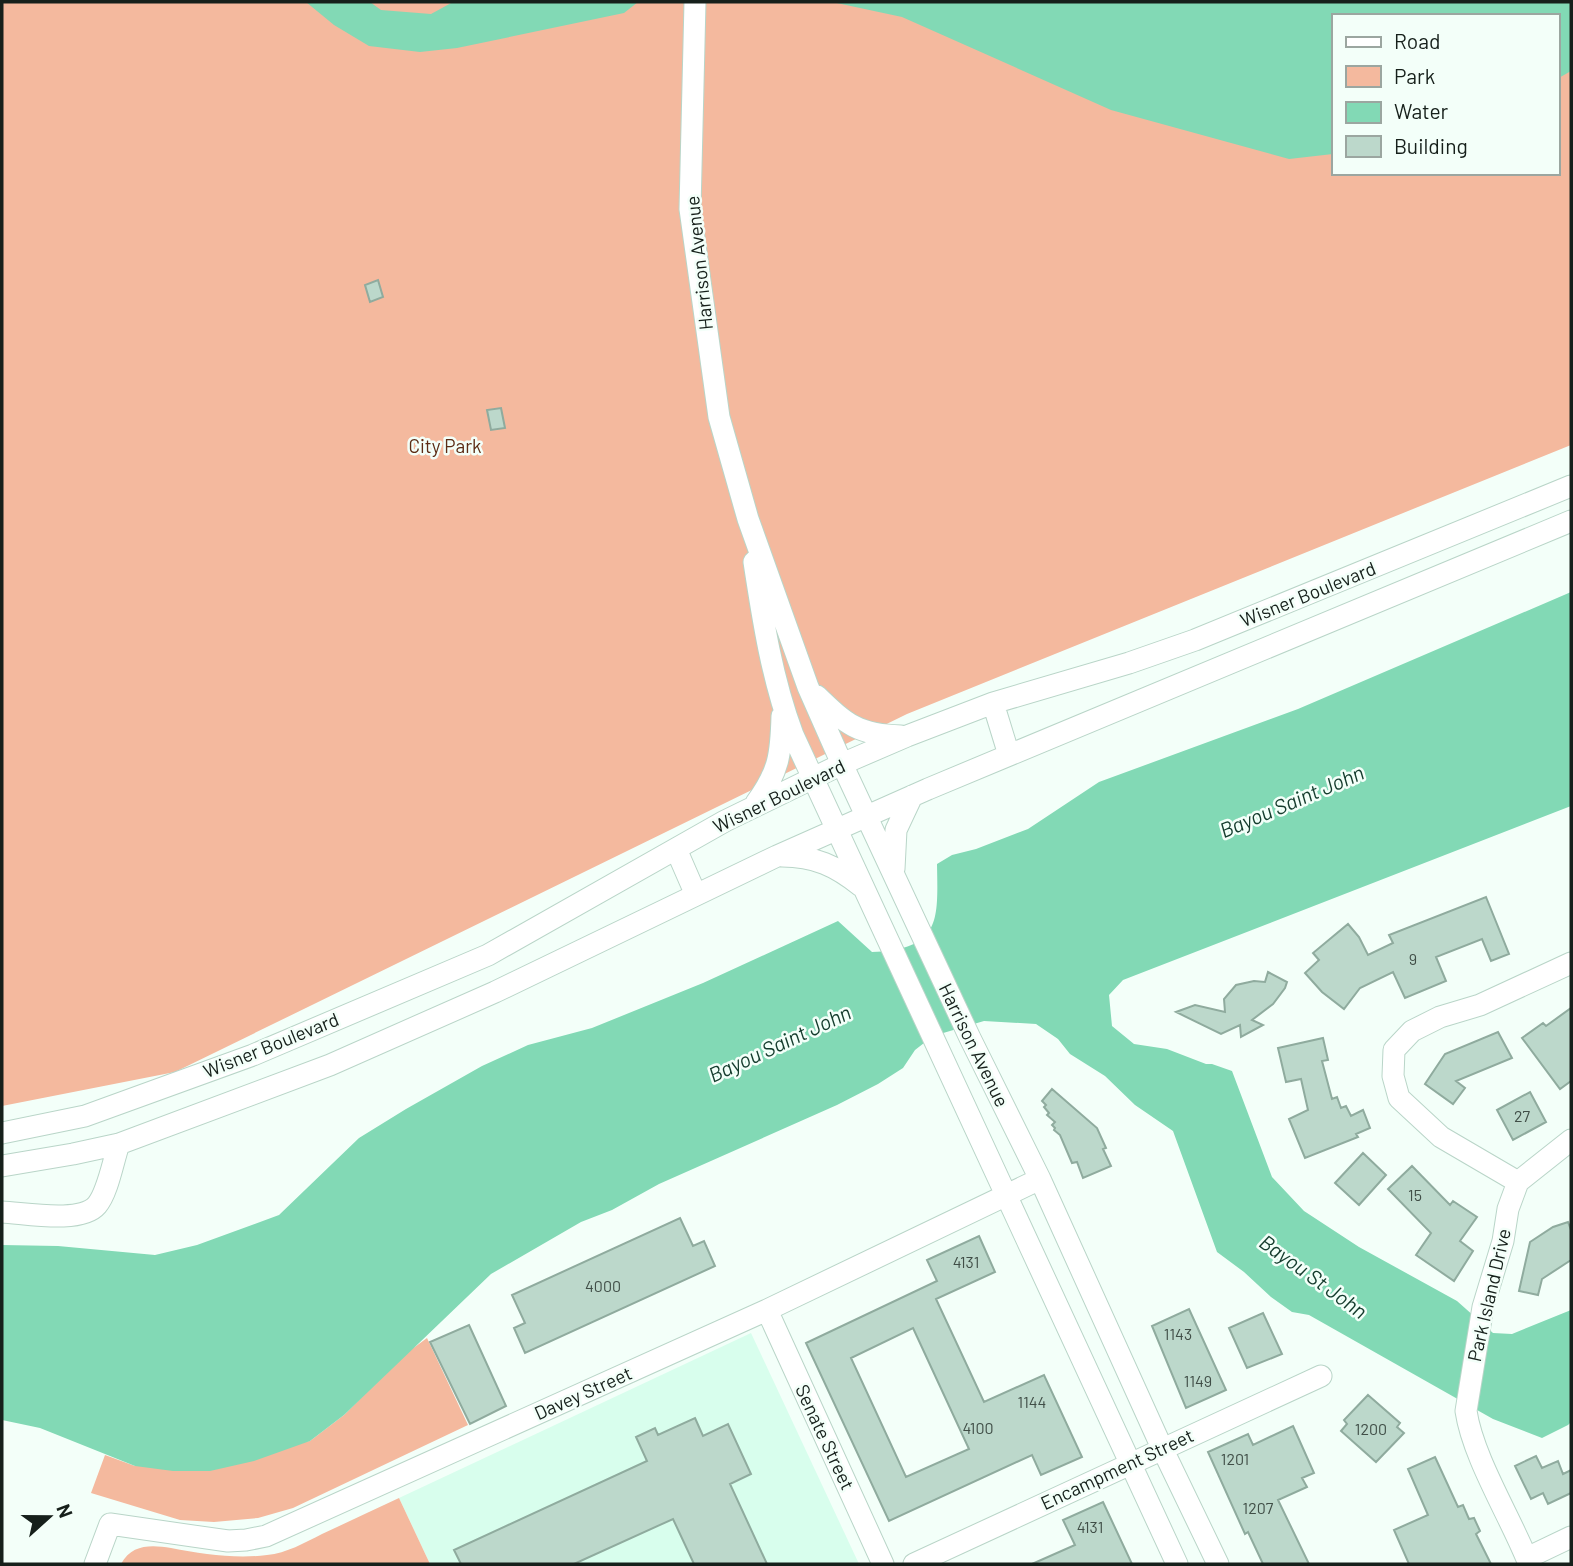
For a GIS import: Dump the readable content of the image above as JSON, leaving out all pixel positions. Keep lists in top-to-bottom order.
{
  "streets": {
    "street": [
      "Harrison Avenue",
      "Wisner Boulevard",
      "Park Island Drive",
      "Davey Street",
      "Senate Street",
      "Encampment Street"
    ]
  },
  "crossings": [
    ["Harrison Avenue", "Wisner Boulevard"],
    ["Harrison Avenue", "Davey Street"],
    ["Harrison Avenue", "Encampment Street"],
    ["Davey Street", "Senate Street"]
  ],
  "water": ["Bayou Saint John", "Bayou St John"],
  "parks": ["City Park"],
  "house_numbers": [
    "9",
    "27",
    "15",
    "4131",
    "4000",
    "1143",
    "1149",
    "1144",
    "4100",
    "1200",
    "1201",
    "1207",
    "4131"
  ],
  "legend": [
    "Road",
    "Park",
    "Water",
    "Building"
  ],
  "north": "right"
}
